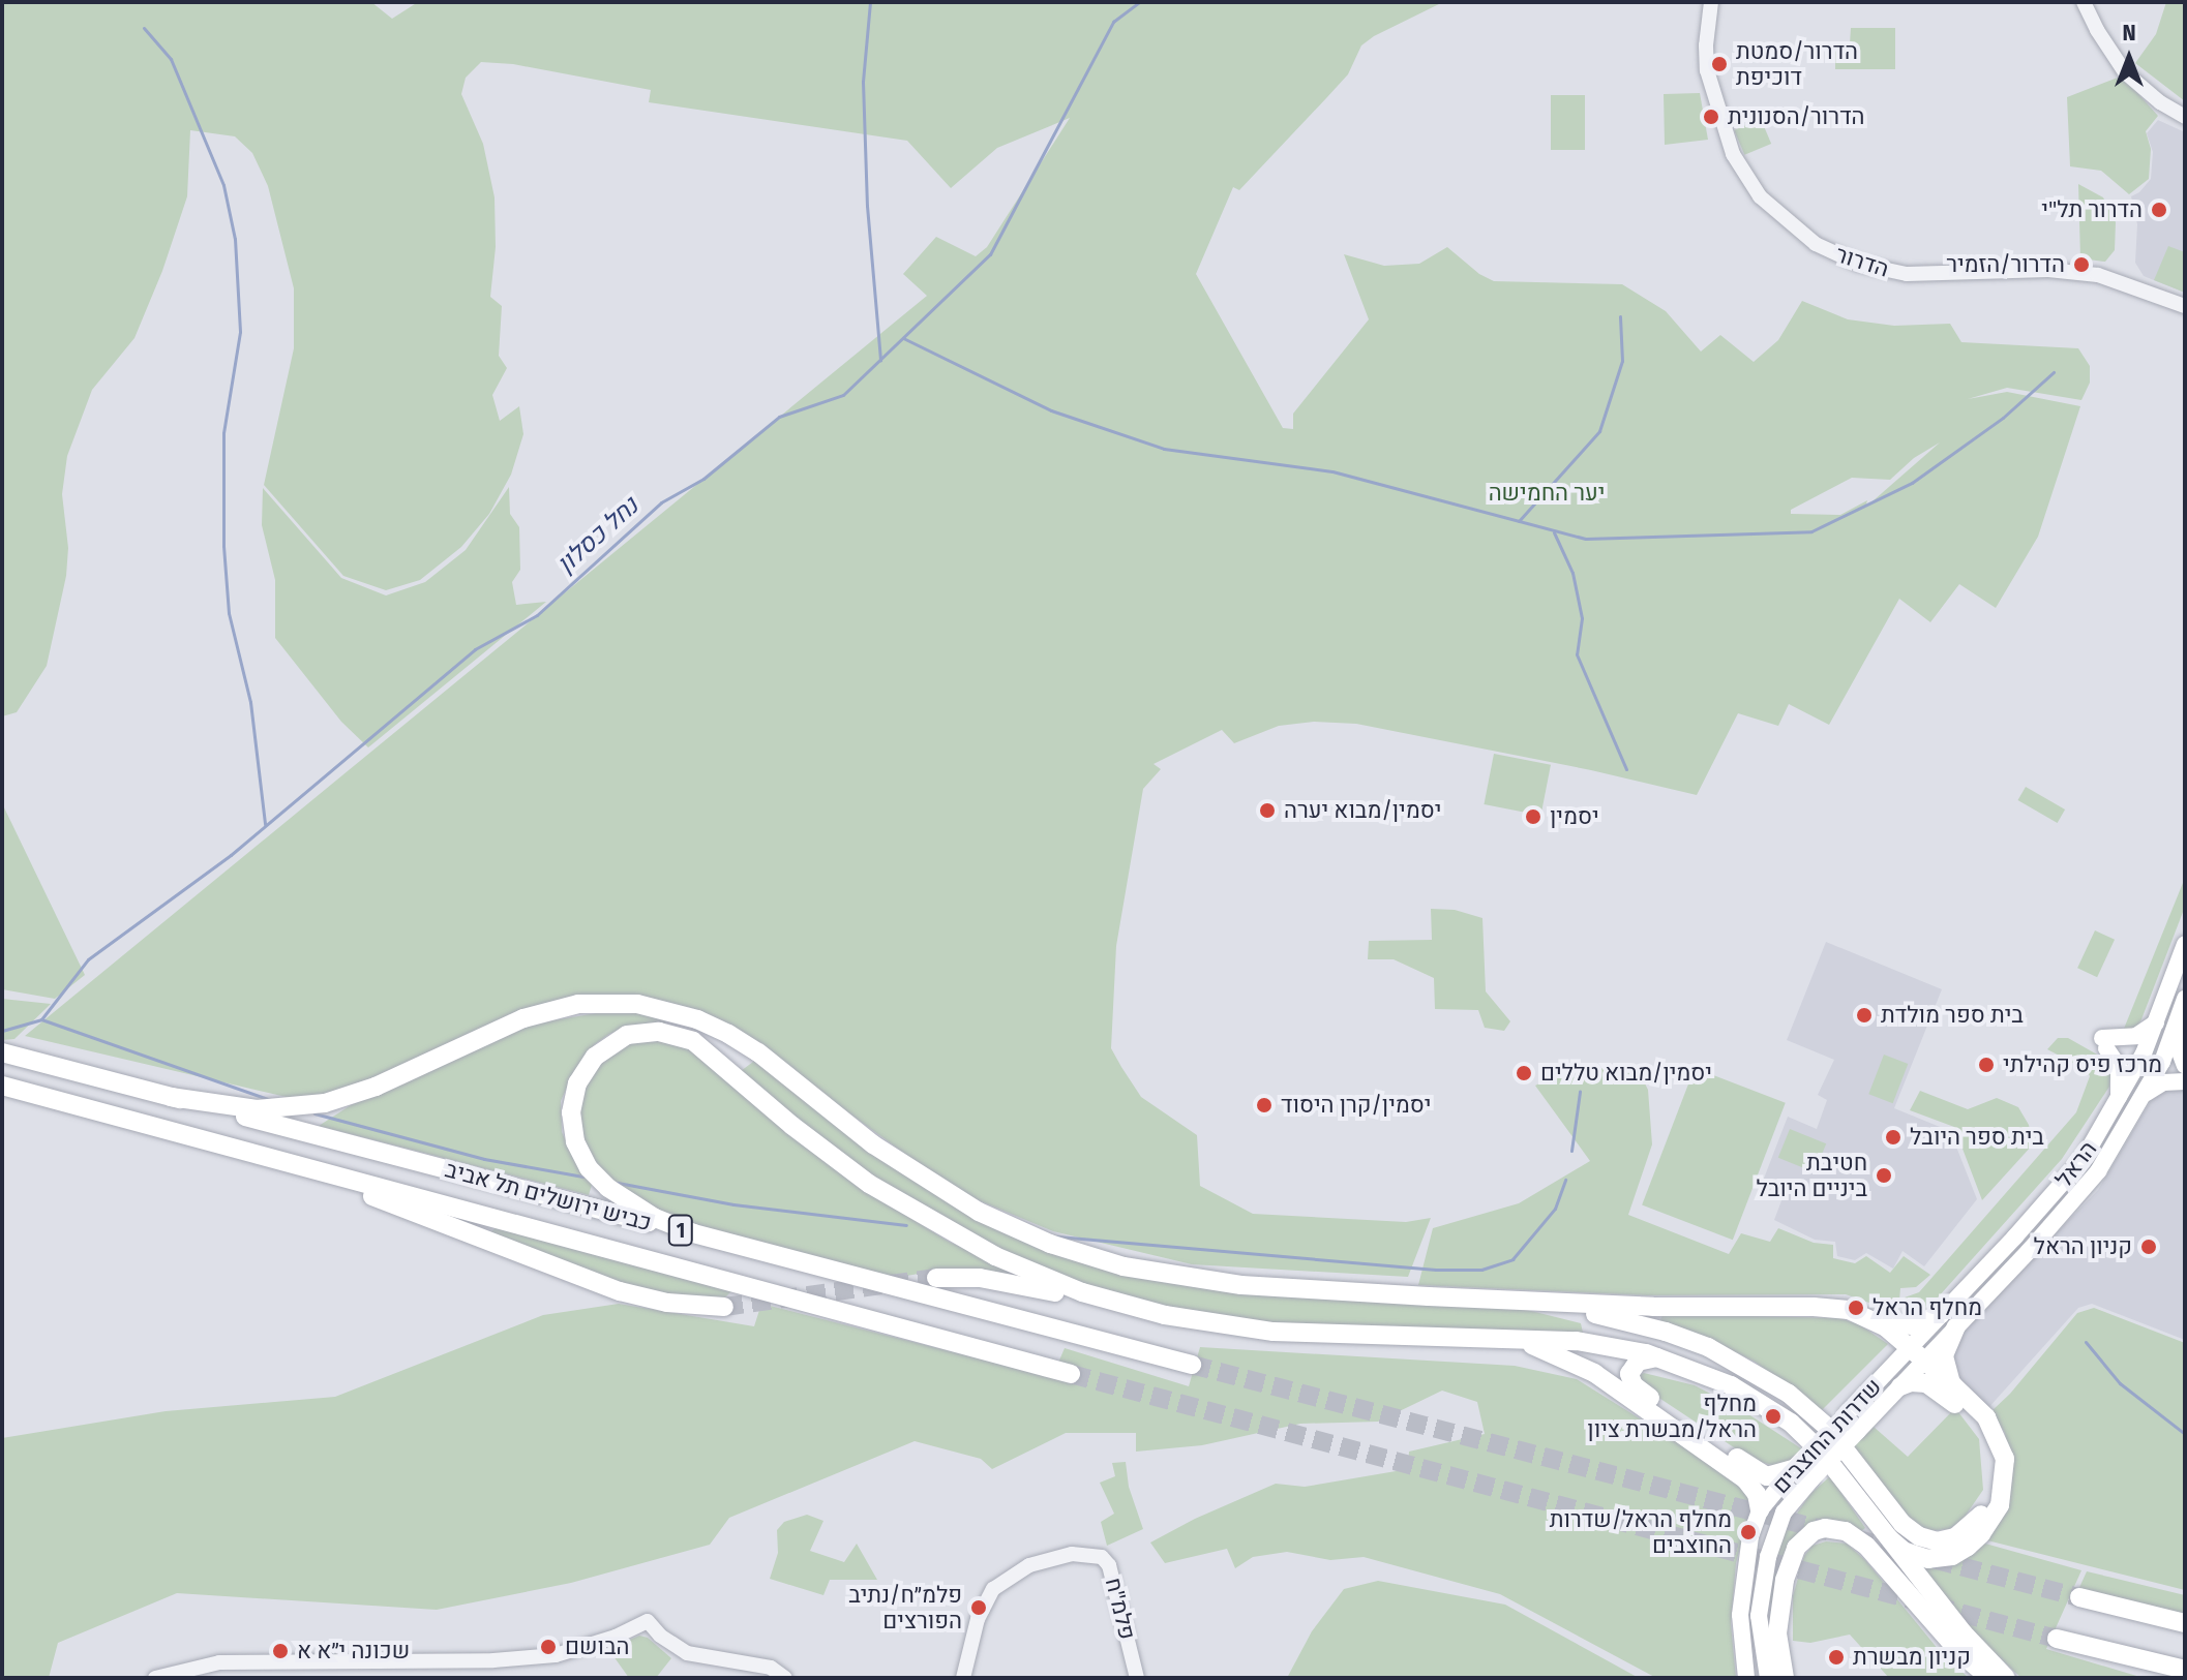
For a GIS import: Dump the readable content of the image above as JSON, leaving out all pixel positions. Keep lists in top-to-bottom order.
{
  "streets": {
    "highway": ["כביש ירושלים תל אביב", "1"],
    "main road": ["הראל", "שדרות החוצבים"],
    "street": ["הדרור", "פלמ\"ח"]
  },
  "crossings": [
    ["הראל", "שדרות החוצבים"]
  ],
  "water": ["נחל כסלון"],
  "parks": ["יער החמישה"],
  "places": [
    "הדרור/סמטת דוכיפת",
    "הדרור/הסנונית",
    "הדרור תל\"י",
    "הדרור/הזמיר",
    "יסמין/מבוא יערה",
    "יסמין",
    "בית ספר מולדת",
    "מרכז פיס קהילתי",
    "יסמין/מבוא טללים",
    "יסמין/קרן היסוד",
    "בית ספר היובל",
    "חטיבת ביניים היובל",
    "קניון הראל",
    "מחלף הראל",
    "מחלף הראל/מבשרת ציון",
    "מחלף הראל/שדרות החוצבים",
    "פלמ״ח/נתיב הפורצים",
    "הבושם",
    "שכונה י״א א",
    "קניון מבשרת"
  ],
  "north": "top"
}
